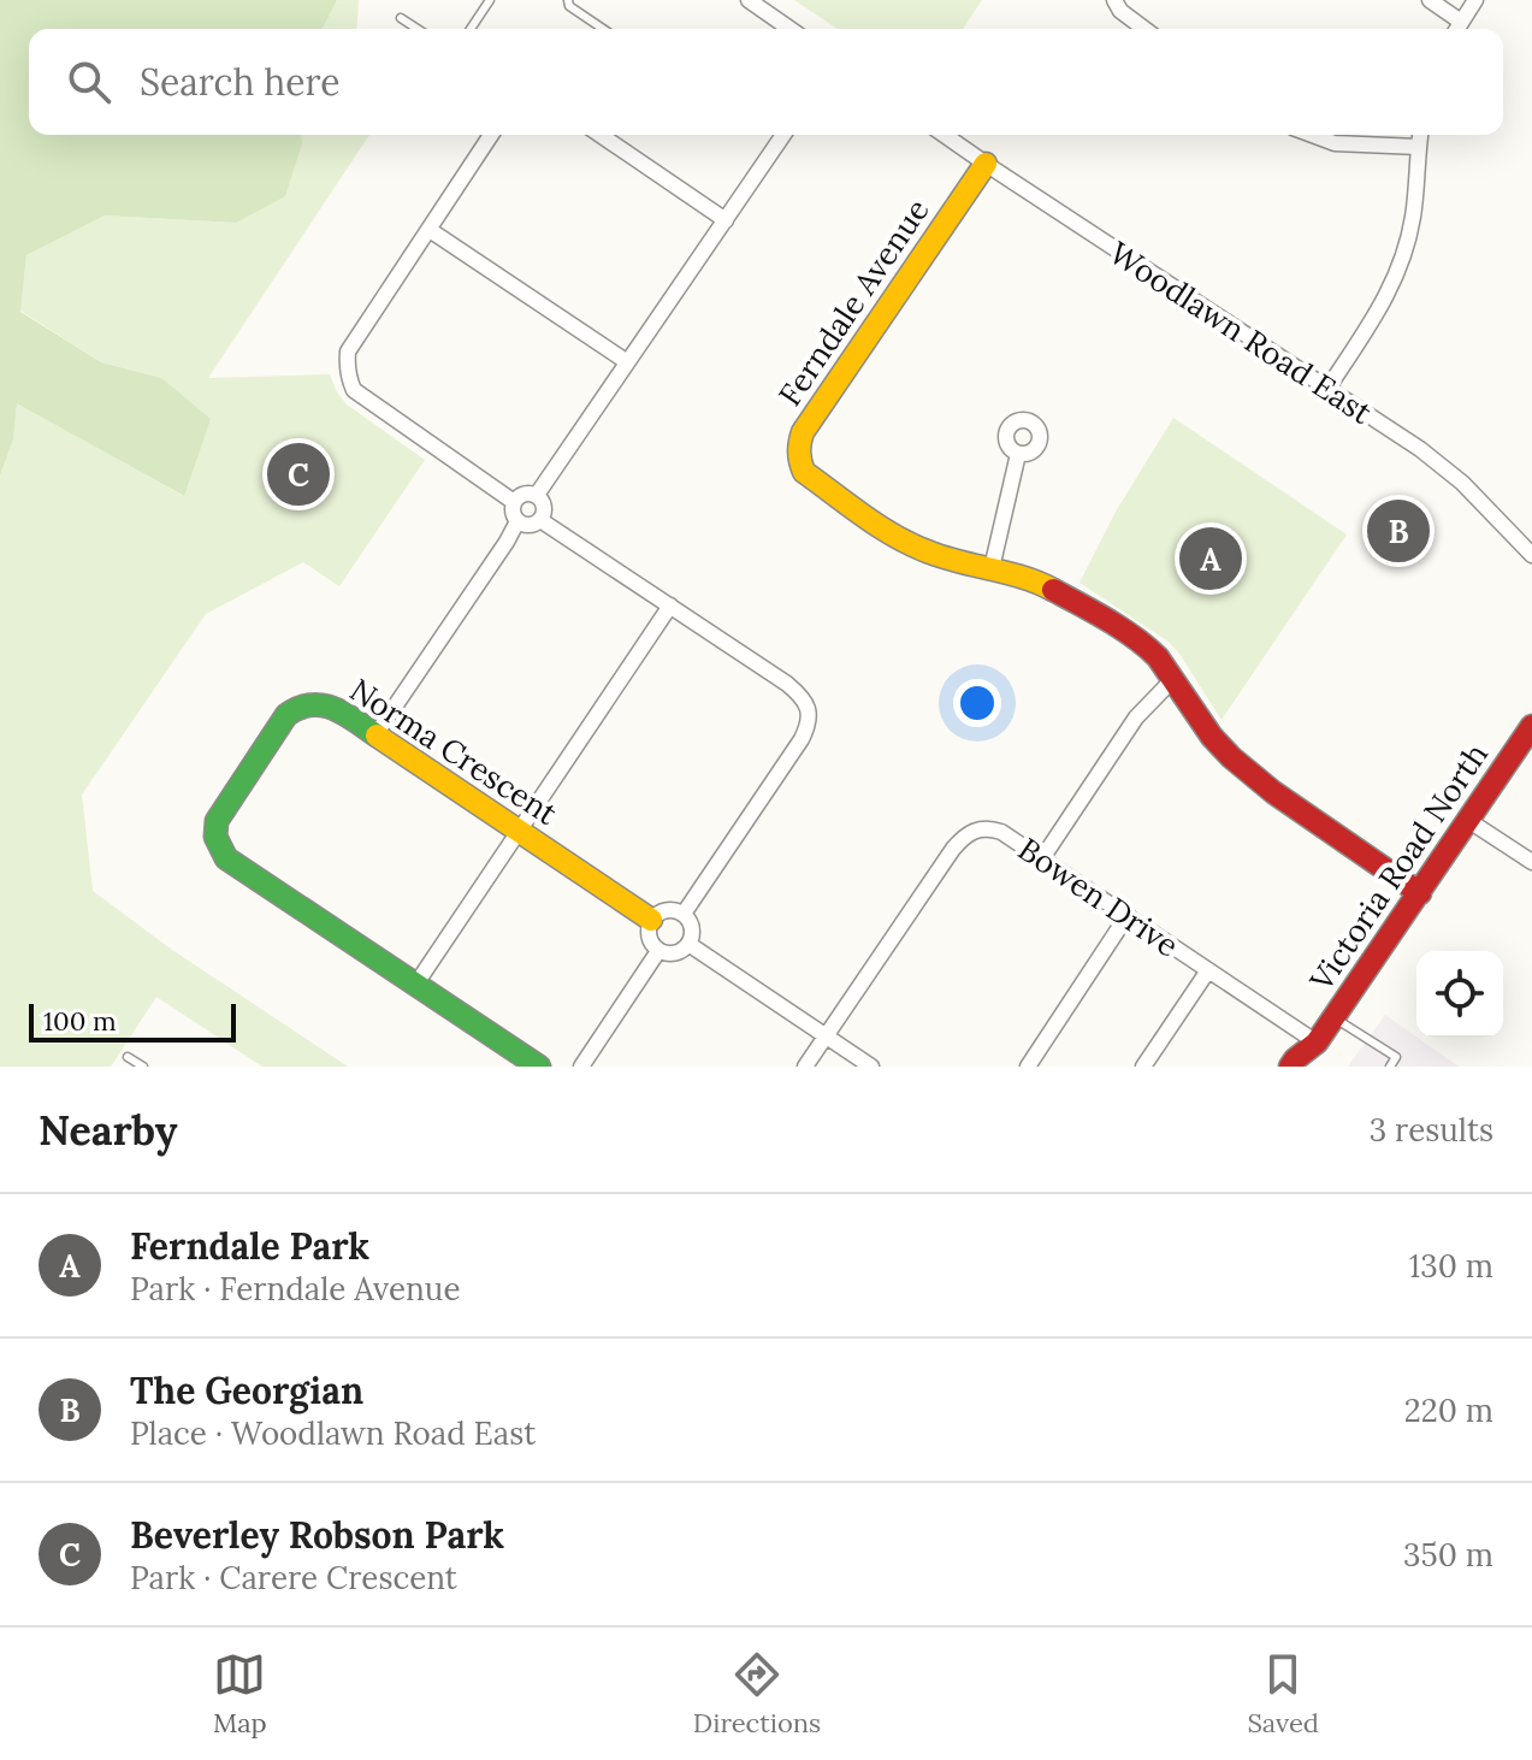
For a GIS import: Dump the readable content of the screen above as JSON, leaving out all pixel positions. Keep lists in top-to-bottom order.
{
  "streets": {
    "street": [
      "Ferndale Avenue",
      "Woodlawn Road East",
      "Norma Crescent",
      "Victoria Road North",
      "Bowen Drive"
    ]
  },
  "crossings": [
    ["Ferndale Avenue", "Woodlawn Road East"],
    ["Ferndale Avenue", "Victoria Road North"],
    ["Victoria Road North", "Bowen Drive"]
  ],
  "scale_bar": "100 m",
  "page": {
    "search": "Search here",
    "pins": ["C", "B", "A"],
    "scale": "100 m",
    "heading": ["Nearby", "3 results"],
    "list": [
      {
        "mark": "A",
        "name": "Ferndale Park",
        "note": "Park · Ferndale Avenue",
        "value": "130 m"
      },
      {
        "mark": "B",
        "name": "The Georgian",
        "note": "Place · Woodlawn Road East",
        "value": "220 m"
      },
      {
        "mark": "C",
        "name": "Beverley Robson Park",
        "note": "Park · Carere Crescent",
        "value": "350 m"
      }
    ],
    "nav": ["Map", "Directions", "Saved"]
  }
}
